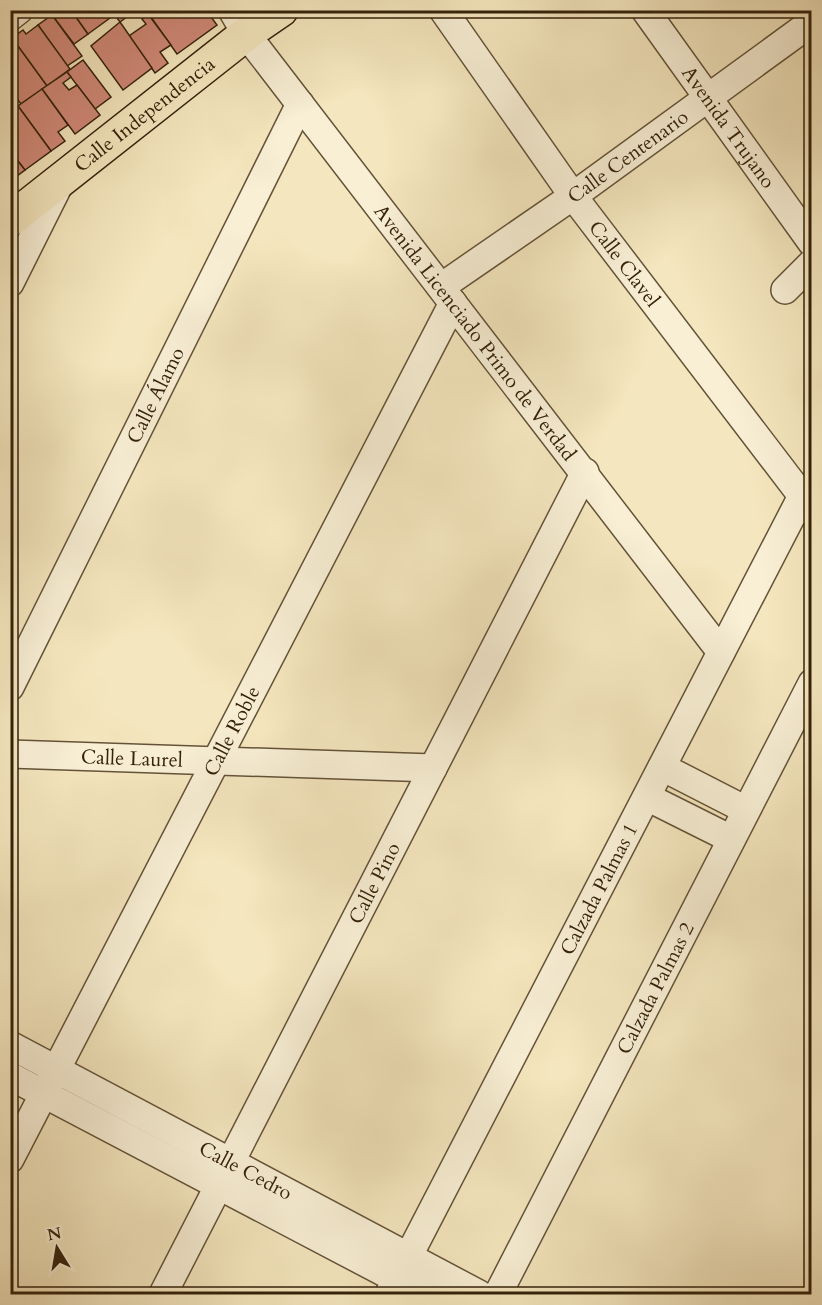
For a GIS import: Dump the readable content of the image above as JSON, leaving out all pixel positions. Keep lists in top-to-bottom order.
{
  "streets": {
    "main road": ["Calle Independencia"],
    "street": [
      "Avenida Trujano",
      "Calle Centenario",
      "Calle Clavel",
      "Avenida Licenciado Primo de Verdad",
      "Calle Álamo",
      "Calle Roble",
      "Calle Laurel",
      "Calle Pino",
      "Calzada Palmas 1",
      "Calzada Palmas 2",
      "Calle Cedro"
    ]
  },
  "crossings": [
    ["Calle Independencia", "Avenida Licenciado Primo de Verdad"],
    ["Avenida Trujano", "Calle Centenario"],
    ["Calle Centenario", "Calle Clavel"],
    ["Calle Centenario", "Avenida Licenciado Primo de Verdad"],
    ["Calle Centenario", "Calle Roble"],
    ["Calle Clavel", "Calzada Palmas 1"],
    ["Avenida Licenciado Primo de Verdad", "Calle Álamo"],
    ["Avenida Licenciado Primo de Verdad", "Calle Roble"],
    ["Avenida Licenciado Primo de Verdad", "Calle Pino"],
    ["Avenida Licenciado Primo de Verdad", "Calzada Palmas 1"],
    ["Calle Roble", "Calle Laurel"],
    ["Calle Roble", "Calle Cedro"],
    ["Calle Laurel", "Calle Pino"],
    ["Calle Pino", "Calle Cedro"],
    ["Calzada Palmas 1", "Calle Cedro"]
  ],
  "north": "top"
}
